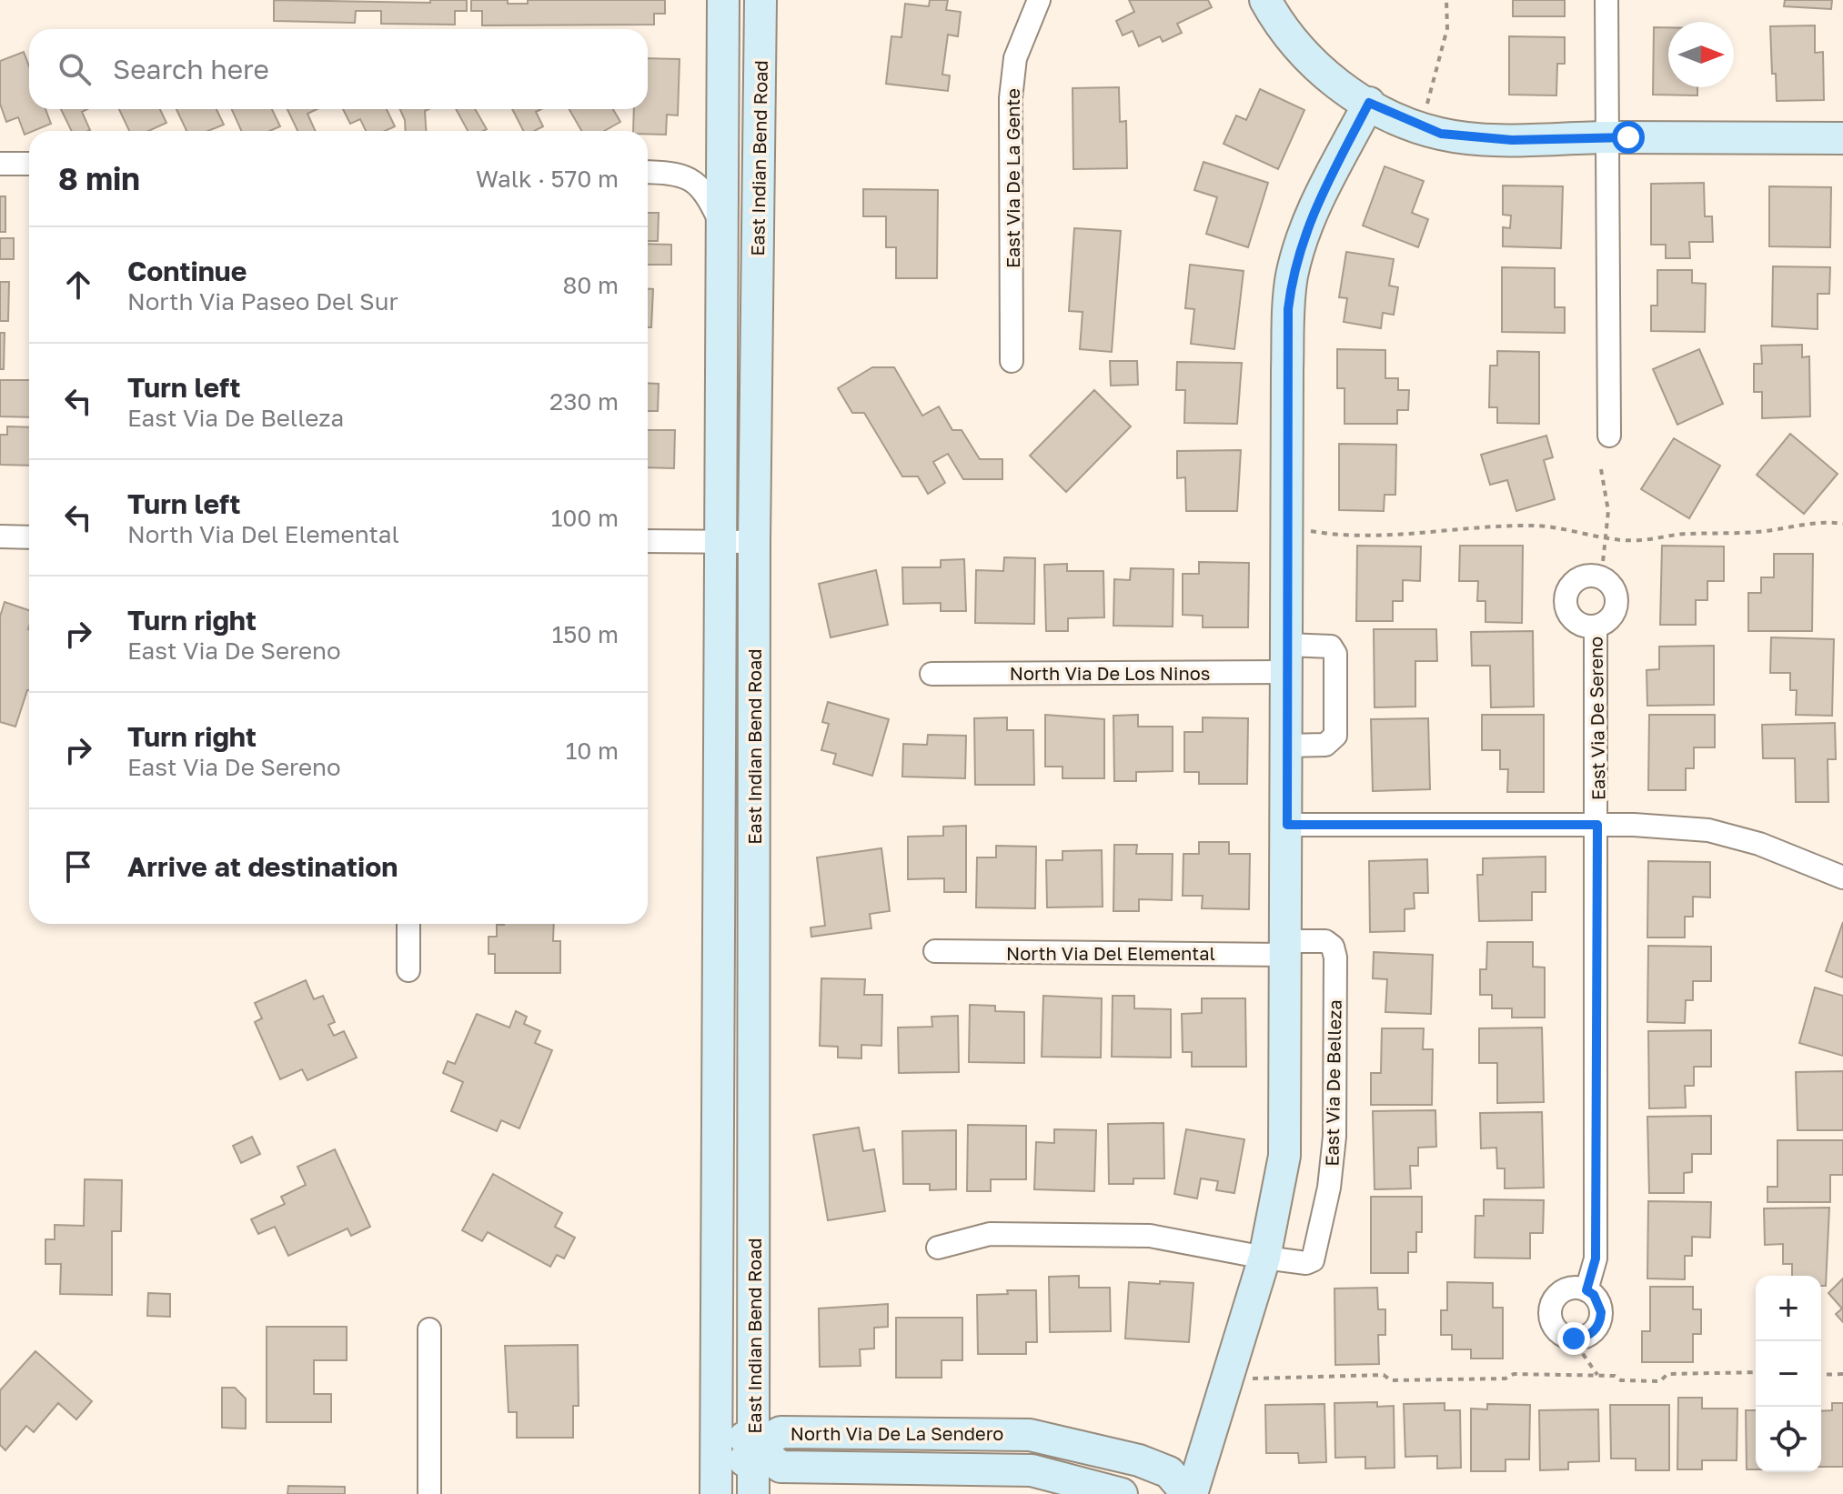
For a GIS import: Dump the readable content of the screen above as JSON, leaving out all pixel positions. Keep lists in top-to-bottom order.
{
  "streets": {
    "main road": ["East Indian Bend Road", "North Via De La Sendero"],
    "street": [
      "East Via De La Gente",
      "North Via De Los Ninos",
      "East Via De Sereno",
      "North Via Del Elemental",
      "East Via De Belleza"
    ]
  },
  "crossings": [
    ["East Indian Bend Road", "North Via De La Sendero"],
    ["North Via Del Elemental", "East Via De Belleza"]
  ],
  "north": "right",
  "page": {
    "search": "Search here",
    "heading": ["8 min", "Walk · 570 m"],
    "list": [
      ["Continue", "North Via Paseo Del Sur", "80 m"],
      ["Turn left", "East Via De Belleza", "230 m"],
      ["Turn left", "North Via Del Elemental", "100 m"],
      ["Turn right", "East Via De Sereno", "150 m"],
      ["Turn right", "East Via De Sereno", "10 m"],
      "Arrive at destination"
    ],
    "map_buttons": ["+", "−"]
  }
}
